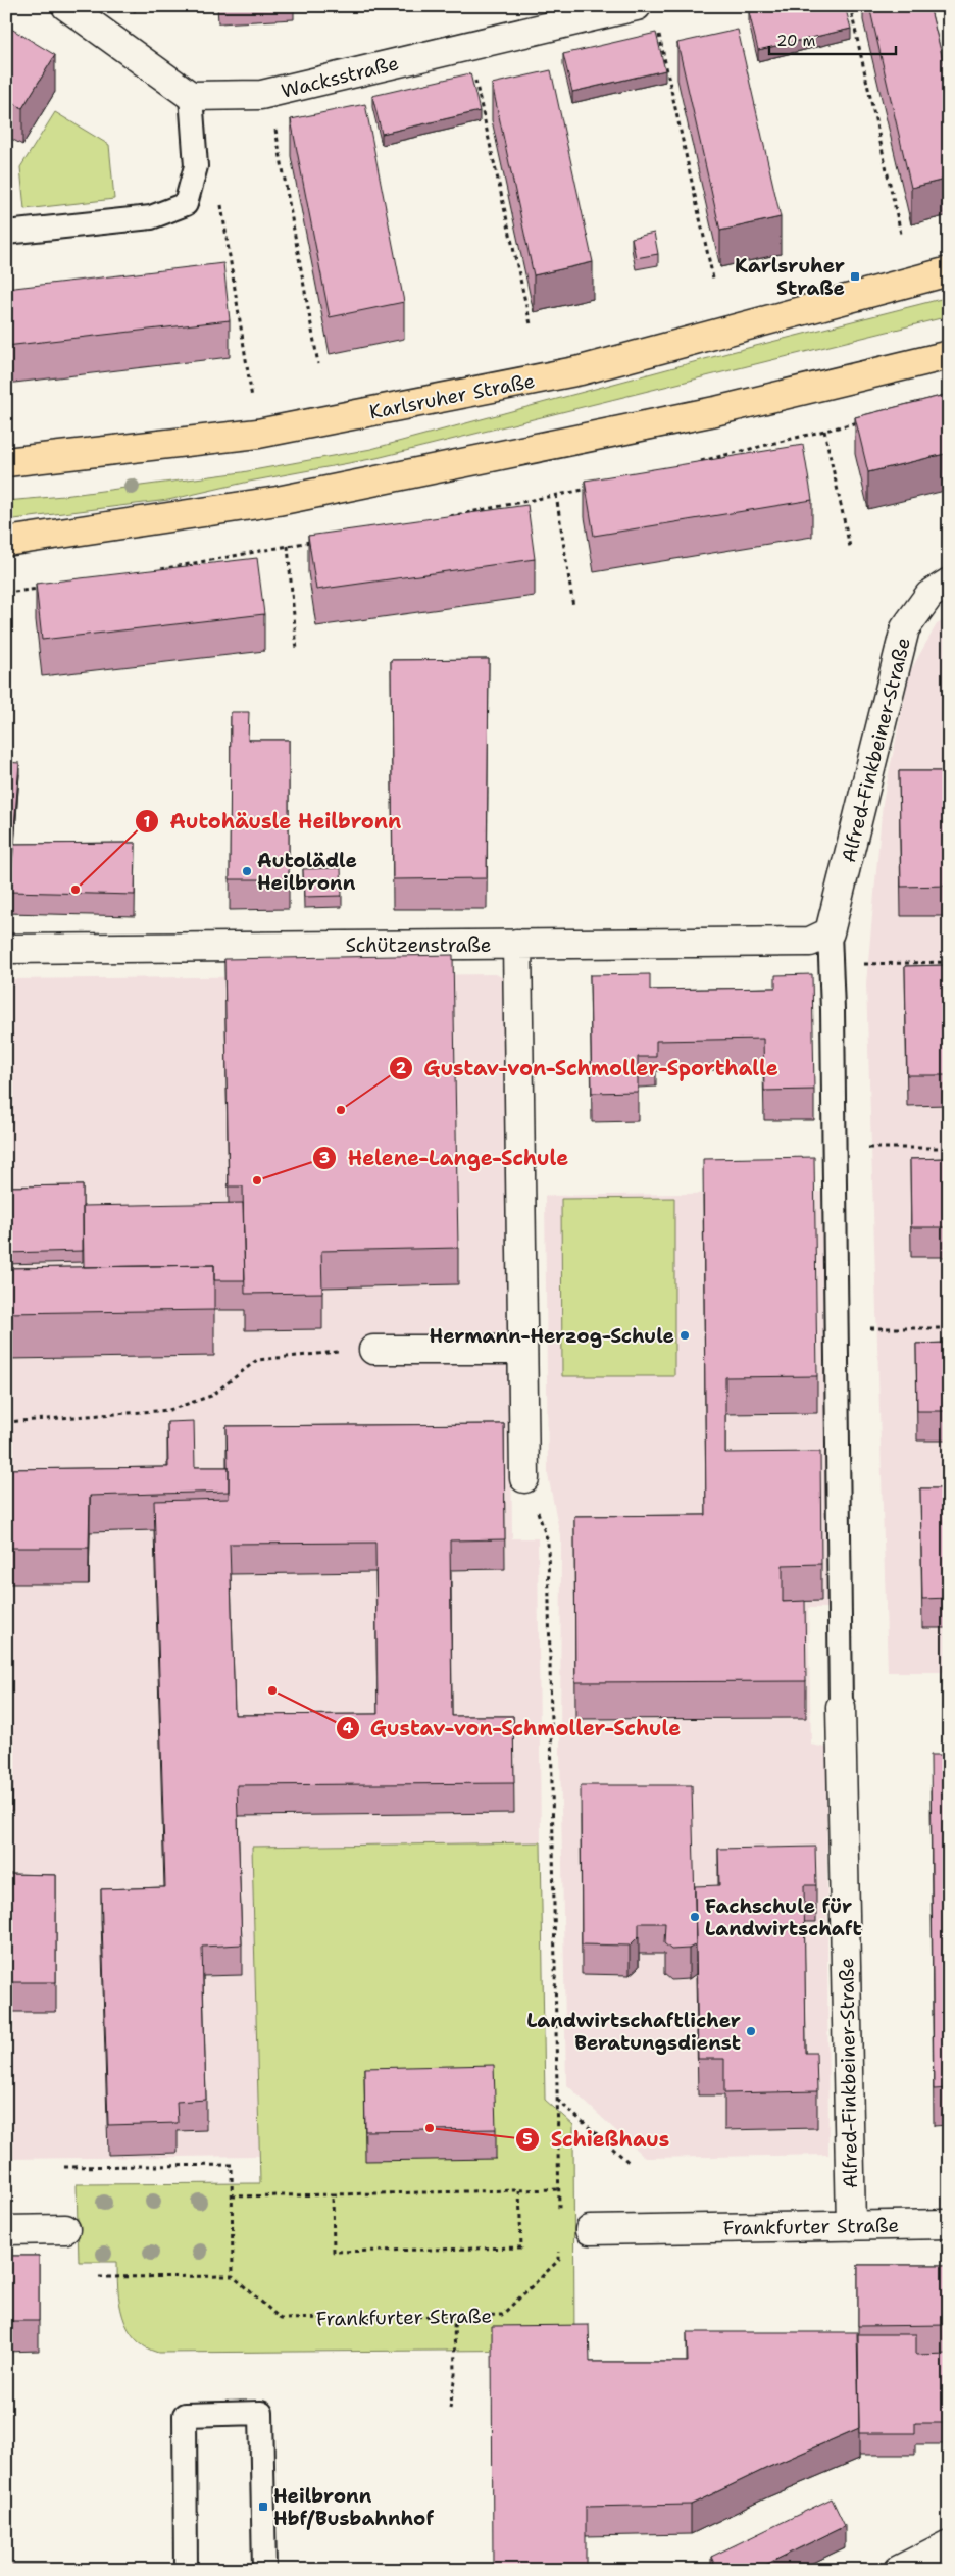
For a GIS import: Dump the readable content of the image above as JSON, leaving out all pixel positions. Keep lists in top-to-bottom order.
{
  "streets": {
    "main road": ["Karlsruher Straße"],
    "street": [
      "Wacksstraße",
      "Alfred-Finkbeiner-Straße",
      "Schützenstraße",
      "Frankfurter Straße"
    ]
  },
  "crossings": [
    ["Alfred-Finkbeiner-Straße", "Schützenstraße"],
    ["Alfred-Finkbeiner-Straße", "Frankfurter Straße"]
  ],
  "places": {
    "transit": ["Karlsruher Straße", "Heilbronn Hbf/Busbahnhof"],
    "other": [
      "Autolädle Heilbronn",
      "Autohäusle Heilbronn",
      "Gustav-von-Schmoller-Sporthalle",
      "Helene-Lange-Schule",
      "Hermann-Herzog-Schule",
      "Gustav-von-Schmoller-Schule",
      "Fachschule für Landwirtschaft",
      "Landwirtschaftlicher Beratungsdienst",
      "Schießhaus"
    ]
  },
  "scale_bar": "20 m"
}
